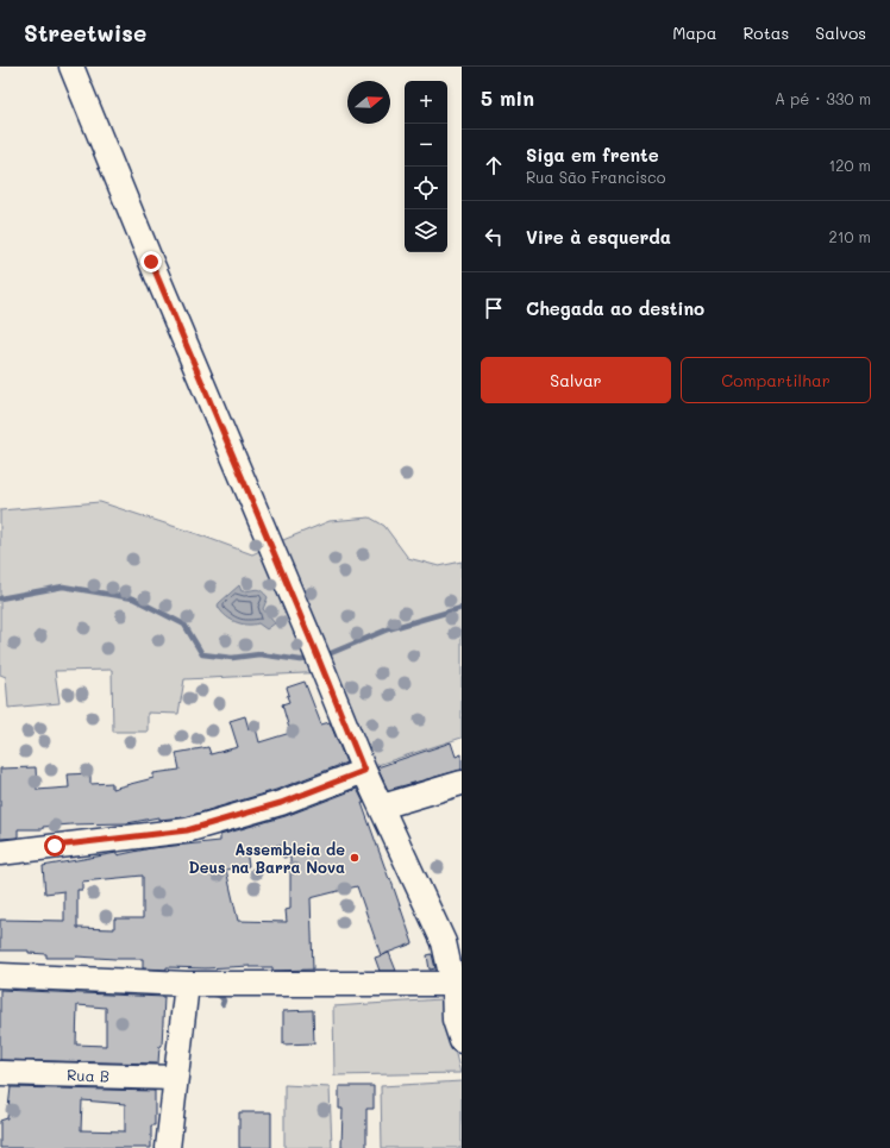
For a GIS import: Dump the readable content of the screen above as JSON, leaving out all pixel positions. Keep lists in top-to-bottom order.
{
  "streets": {
    "street": ["Rua B"]
  },
  "places": ["Assembleia de Deus na Barra Nova"],
  "north": "right",
  "page": {
    "header": "Streetwise",
    "nav": ["Mapa", "Rotas", "Salvos"],
    "heading": ["5 min", "A pé · 330 m"],
    "map_buttons": ["+", "−"],
    "list": [
      ["Siga em frente", "Rua São Francisco", "120 m"],
      ["Vire à esquerda", "210 m"],
      "Chegada ao destino"
    ],
    "buttons": ["Salvar", "Compartilhar"]
  }
}
